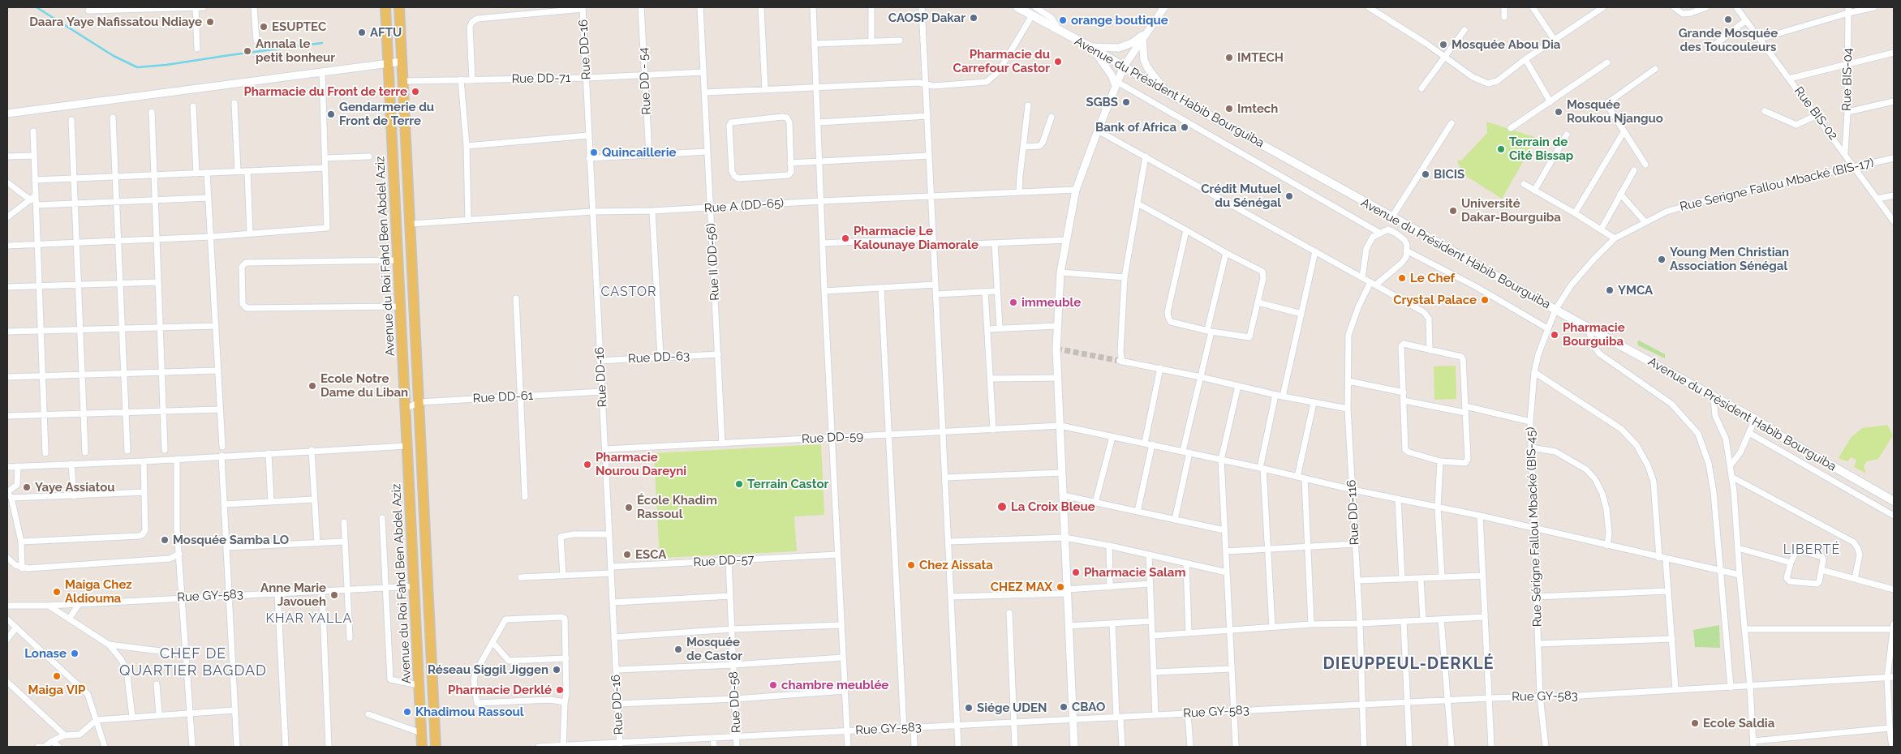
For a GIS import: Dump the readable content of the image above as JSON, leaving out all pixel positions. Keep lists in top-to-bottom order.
{
  "streets": {
    "main road": ["Avenue du Président Habib Bourguiba", "Avenue du Roi Fahd Ben Abdel Aziz"],
    "street": [
      "Rue DD-16",
      "Rue DD-71",
      "Rue BIS-04",
      "Rue DD - 54",
      "Rue BIS-02",
      "Rue Serigne Fallou Mbacké (BIS-17)",
      "Rue A (DD-65)",
      "Rue II (DD-56)",
      "Rue DD-63",
      "Rue DD-61",
      "Rue DD-59",
      "Rue DD-116",
      "Rue Sérigne Fallou Mbacké (BIS-45)",
      "Rue DD-57",
      "Rue GY-583",
      "Rue DD-58"
    ]
  },
  "crossings": [
    ["Rue DD-16", "Rue DD-71"],
    ["Rue DD-16", "Rue A (DD-65)"],
    ["Rue DD-16", "Rue DD-63"],
    ["Rue DD-16", "Rue DD-61"],
    ["Rue DD-16", "Rue DD-59"],
    ["Rue DD-16", "Rue DD-57"],
    ["Rue DD-16", "Rue GY-583"],
    ["Rue DD-71", "Rue DD - 54"],
    ["Rue DD-71", "Rue II (DD-56)"],
    ["Rue BIS-04", "Rue BIS-02"],
    ["Avenue du Président Habib Bourguiba", "Rue Serigne Fallou Mbacké (BIS-17)"],
    ["Avenue du Président Habib Bourguiba", "Rue Sérigne Fallou Mbacké (BIS-45)"],
    ["Rue BIS-02", "Rue Serigne Fallou Mbacké (BIS-17)"],
    ["Rue Serigne Fallou Mbacké (BIS-17)", "Rue Sérigne Fallou Mbacké (BIS-45)"],
    ["Rue A (DD-65)", "Rue II (DD-56)"],
    ["Avenue du Roi Fahd Ben Abdel Aziz", "Rue DD-61"],
    ["Avenue du Roi Fahd Ben Abdel Aziz", "Rue GY-583"],
    ["Rue II (DD-56)", "Rue DD-63"],
    ["Rue II (DD-56)", "Rue DD-59"],
    ["Rue DD-59", "Rue DD-116"],
    ["Rue DD-59", "Rue Sérigne Fallou Mbacké (BIS-45)"],
    ["Rue DD-116", "Rue GY-583"],
    ["Rue Sérigne Fallou Mbacké (BIS-45)", "Rue GY-583"],
    ["Rue DD-57", "Rue DD-58"],
    ["Rue GY-583", "Rue DD-58"]
  ],
  "districts": [
    "CASTOR",
    "LIBERTÉ",
    "KHAR YALLA",
    "CHEF DE QUARTIER BAGDAD",
    "DIEUPPEUL-DERKLÉ"
  ],
  "places": [
    "CAOSP Dakar",
    "Grande Mosquée des Toucouleurs",
    "orange boutique",
    "Daara Yaye Nafissatou Ndiaye",
    "ESUPTEC",
    "AFTU",
    "Mosquée Abou Dia",
    "Annala le petit bonheur",
    "IMTECH",
    "Pharmacie du Carrefour Castor",
    "Pharmacie du Front de terre",
    "SGBS",
    "Imtech",
    "Mosquée Roukou Njanguo",
    "Gendarmerie du Front de Terre",
    "Bank of Africa",
    "Terrain de Cité Bissap",
    "Quincaillerie",
    "BICIS",
    "Crédit Mutuel du Sénégal",
    "Université Dakar-Bourguiba",
    "Pharmacie Le Kalounaye Diamorale",
    "Young Men Christian Association Sénégal",
    "Le Chef",
    "YMCA",
    "Crystal Palace",
    "immeuble",
    "Pharmacie Bourguiba",
    "Ecole Notre Dame du Liban",
    "Pharmacie Nourou Dareyni",
    "Terrain Castor",
    "Yaye Assiatou",
    "La Croix Bleue",
    "École Khadim Rassoul",
    "Mosquée Samba LO",
    "ESCA",
    "Chez Aissata",
    "Pharmacie Salam",
    "CHEZ MAX",
    "Maiga Chez Aldiouma",
    "Anne Marie Javoueh",
    "Mosquée de Castor",
    "Lonase",
    "Réseau Siggil Jiggen",
    "Maiga VIP",
    "chambre meublée",
    "Pharmacie Derklé",
    "CBAO",
    "Siége UDEN",
    "Khadimou Rassoul",
    "Ecole Saldia"
  ]
}
